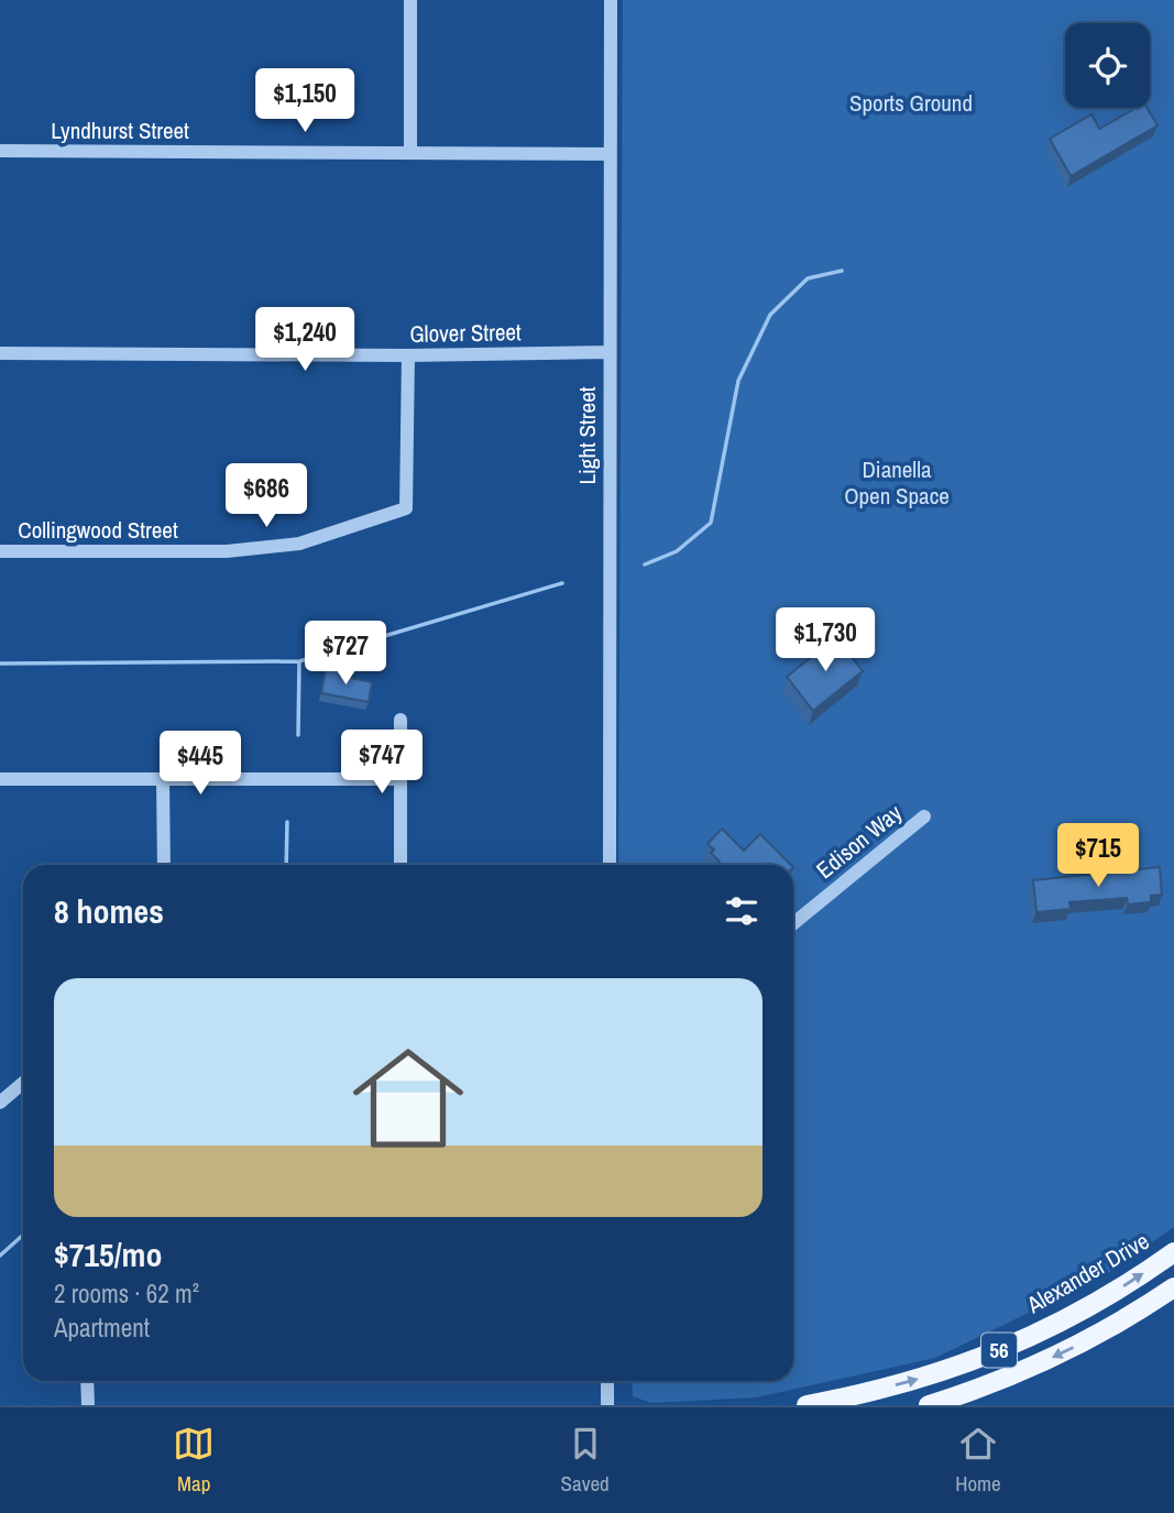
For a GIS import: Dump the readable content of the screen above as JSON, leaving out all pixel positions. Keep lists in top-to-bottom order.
{
  "streets": {
    "main road": ["Alexander Drive", "56"],
    "street": [
      "Lyndhurst Street",
      "Glover Street",
      "Light Street",
      "Collingwood Street",
      "Edison Way"
    ]
  },
  "crossings": [
    ["Lyndhurst Street", "Light Street"],
    ["Glover Street", "Light Street"],
    ["Glover Street", "Collingwood Street"]
  ],
  "parks": ["Sports Ground", "Dianella Open Space"],
  "page": {
    "price": [
      "$1,150",
      "$1,240",
      "$686",
      "$1,730",
      "$727",
      "$747",
      "$445",
      "$715"
    ],
    "heading": "8 homes",
    "list": [
      {
        "name": "$715/mo",
        "note": "2 rooms · 62 m² · Apartment"
      }
    ],
    "tabs": ["Map", "Saved", "Home"]
  }
}
